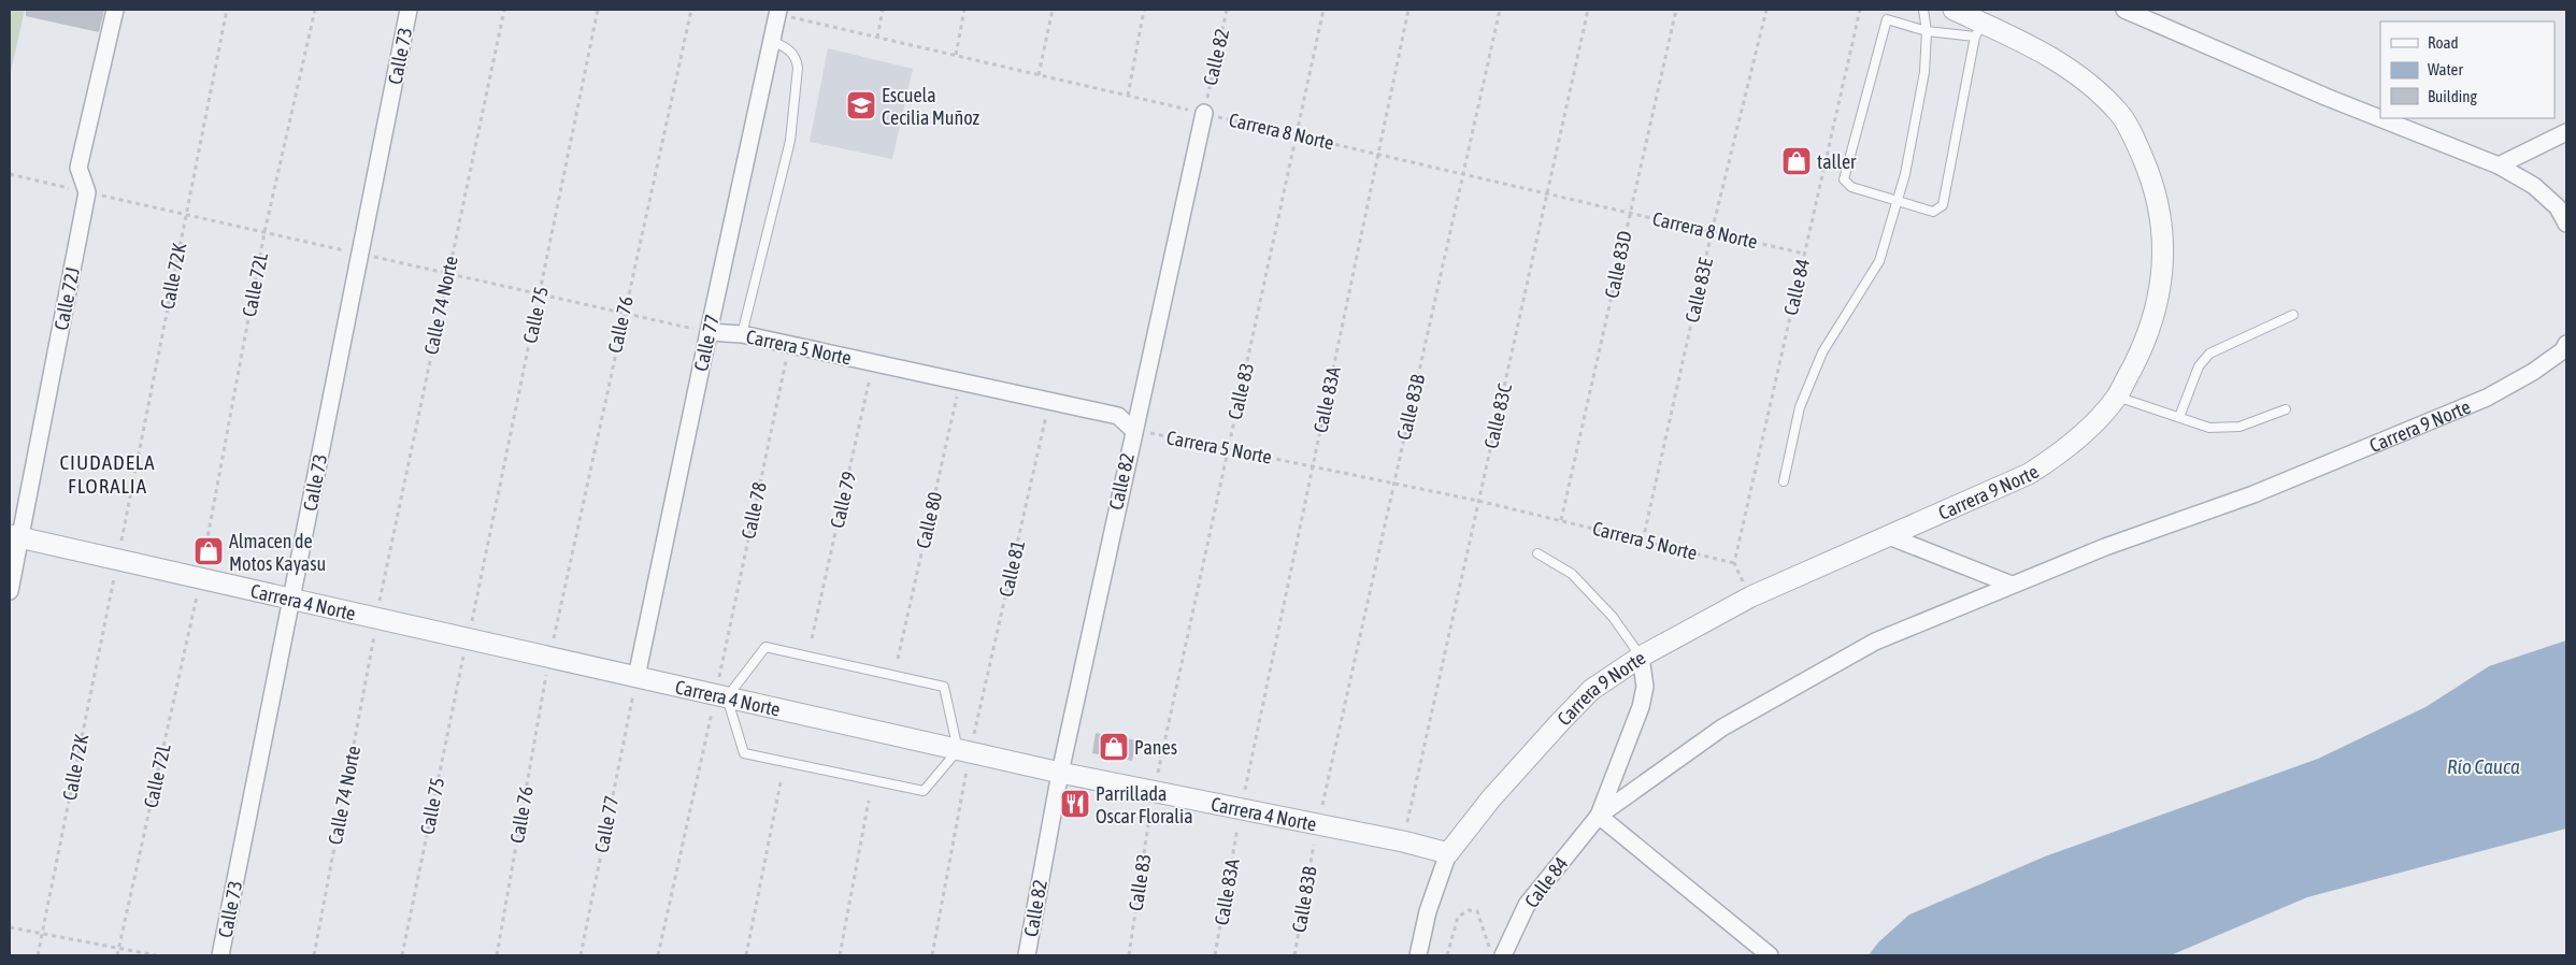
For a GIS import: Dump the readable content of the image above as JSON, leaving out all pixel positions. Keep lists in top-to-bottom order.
{
  "streets": {
    "street": [
      "Calle 73",
      "Calle 82",
      "Calle 84",
      "Calle 72J",
      "Calle 77",
      "Carrera 5 Norte",
      "Carrera 9 Norte",
      "Carrera 4 Norte"
    ],
    "path": [
      "Carrera 8 Norte",
      "Calle 83D",
      "Calle 72K",
      "Calle 72L",
      "Calle 83E",
      "Calle 74 Norte",
      "Calle 75",
      "Calle 76",
      "Calle 83",
      "Calle 83A",
      "Calle 83B",
      "Calle 83C",
      "Calle 79",
      "Calle 78",
      "Calle 80",
      "Calle 81"
    ]
  },
  "crossings": [
    ["Calle 73", "Carrera 4 Norte"],
    ["Calle 82", "Carrera 8 Norte"],
    ["Calle 82", "Carrera 5 Norte"],
    ["Calle 82", "Carrera 4 Norte"],
    ["Carrera 8 Norte", "Calle 83D"],
    ["Carrera 8 Norte", "Calle 84"],
    ["Carrera 8 Norte", "Calle 83E"],
    ["Carrera 8 Norte", "Calle 77"],
    ["Carrera 8 Norte", "Calle 83"],
    ["Carrera 8 Norte", "Calle 83A"],
    ["Carrera 8 Norte", "Calle 83B"],
    ["Carrera 8 Norte", "Calle 83C"],
    ["Calle 83D", "Carrera 5 Norte"],
    ["Calle 84", "Carrera 5 Norte"],
    ["Calle 84", "Carrera 9 Norte"],
    ["Calle 83E", "Carrera 5 Norte"],
    ["Calle 72J", "Carrera 4 Norte"],
    ["Calle 77", "Carrera 5 Norte"],
    ["Calle 77", "Carrera 4 Norte"],
    ["Carrera 5 Norte", "Calle 83"],
    ["Carrera 5 Norte", "Calle 83A"],
    ["Carrera 5 Norte", "Calle 83B"],
    ["Carrera 5 Norte", "Calle 83C"],
    ["Carrera 5 Norte", "Calle 79"],
    ["Carrera 5 Norte", "Calle 78"],
    ["Carrera 5 Norte", "Calle 80"],
    ["Carrera 5 Norte", "Calle 81"],
    ["Carrera 9 Norte", "Carrera 4 Norte"]
  ],
  "districts": ["CIUDADELA FLORALIA"],
  "water": ["Río Cauca"],
  "places": {
    "school or university": ["Escuela Cecilia Muñoz"],
    "shop": ["taller", "Almacen de Motos Kayasu", "Panes"],
    "restaurant": ["Parrillada Oscar Floralia"]
  },
  "legend": ["Road", "Water", "Building"]
}
